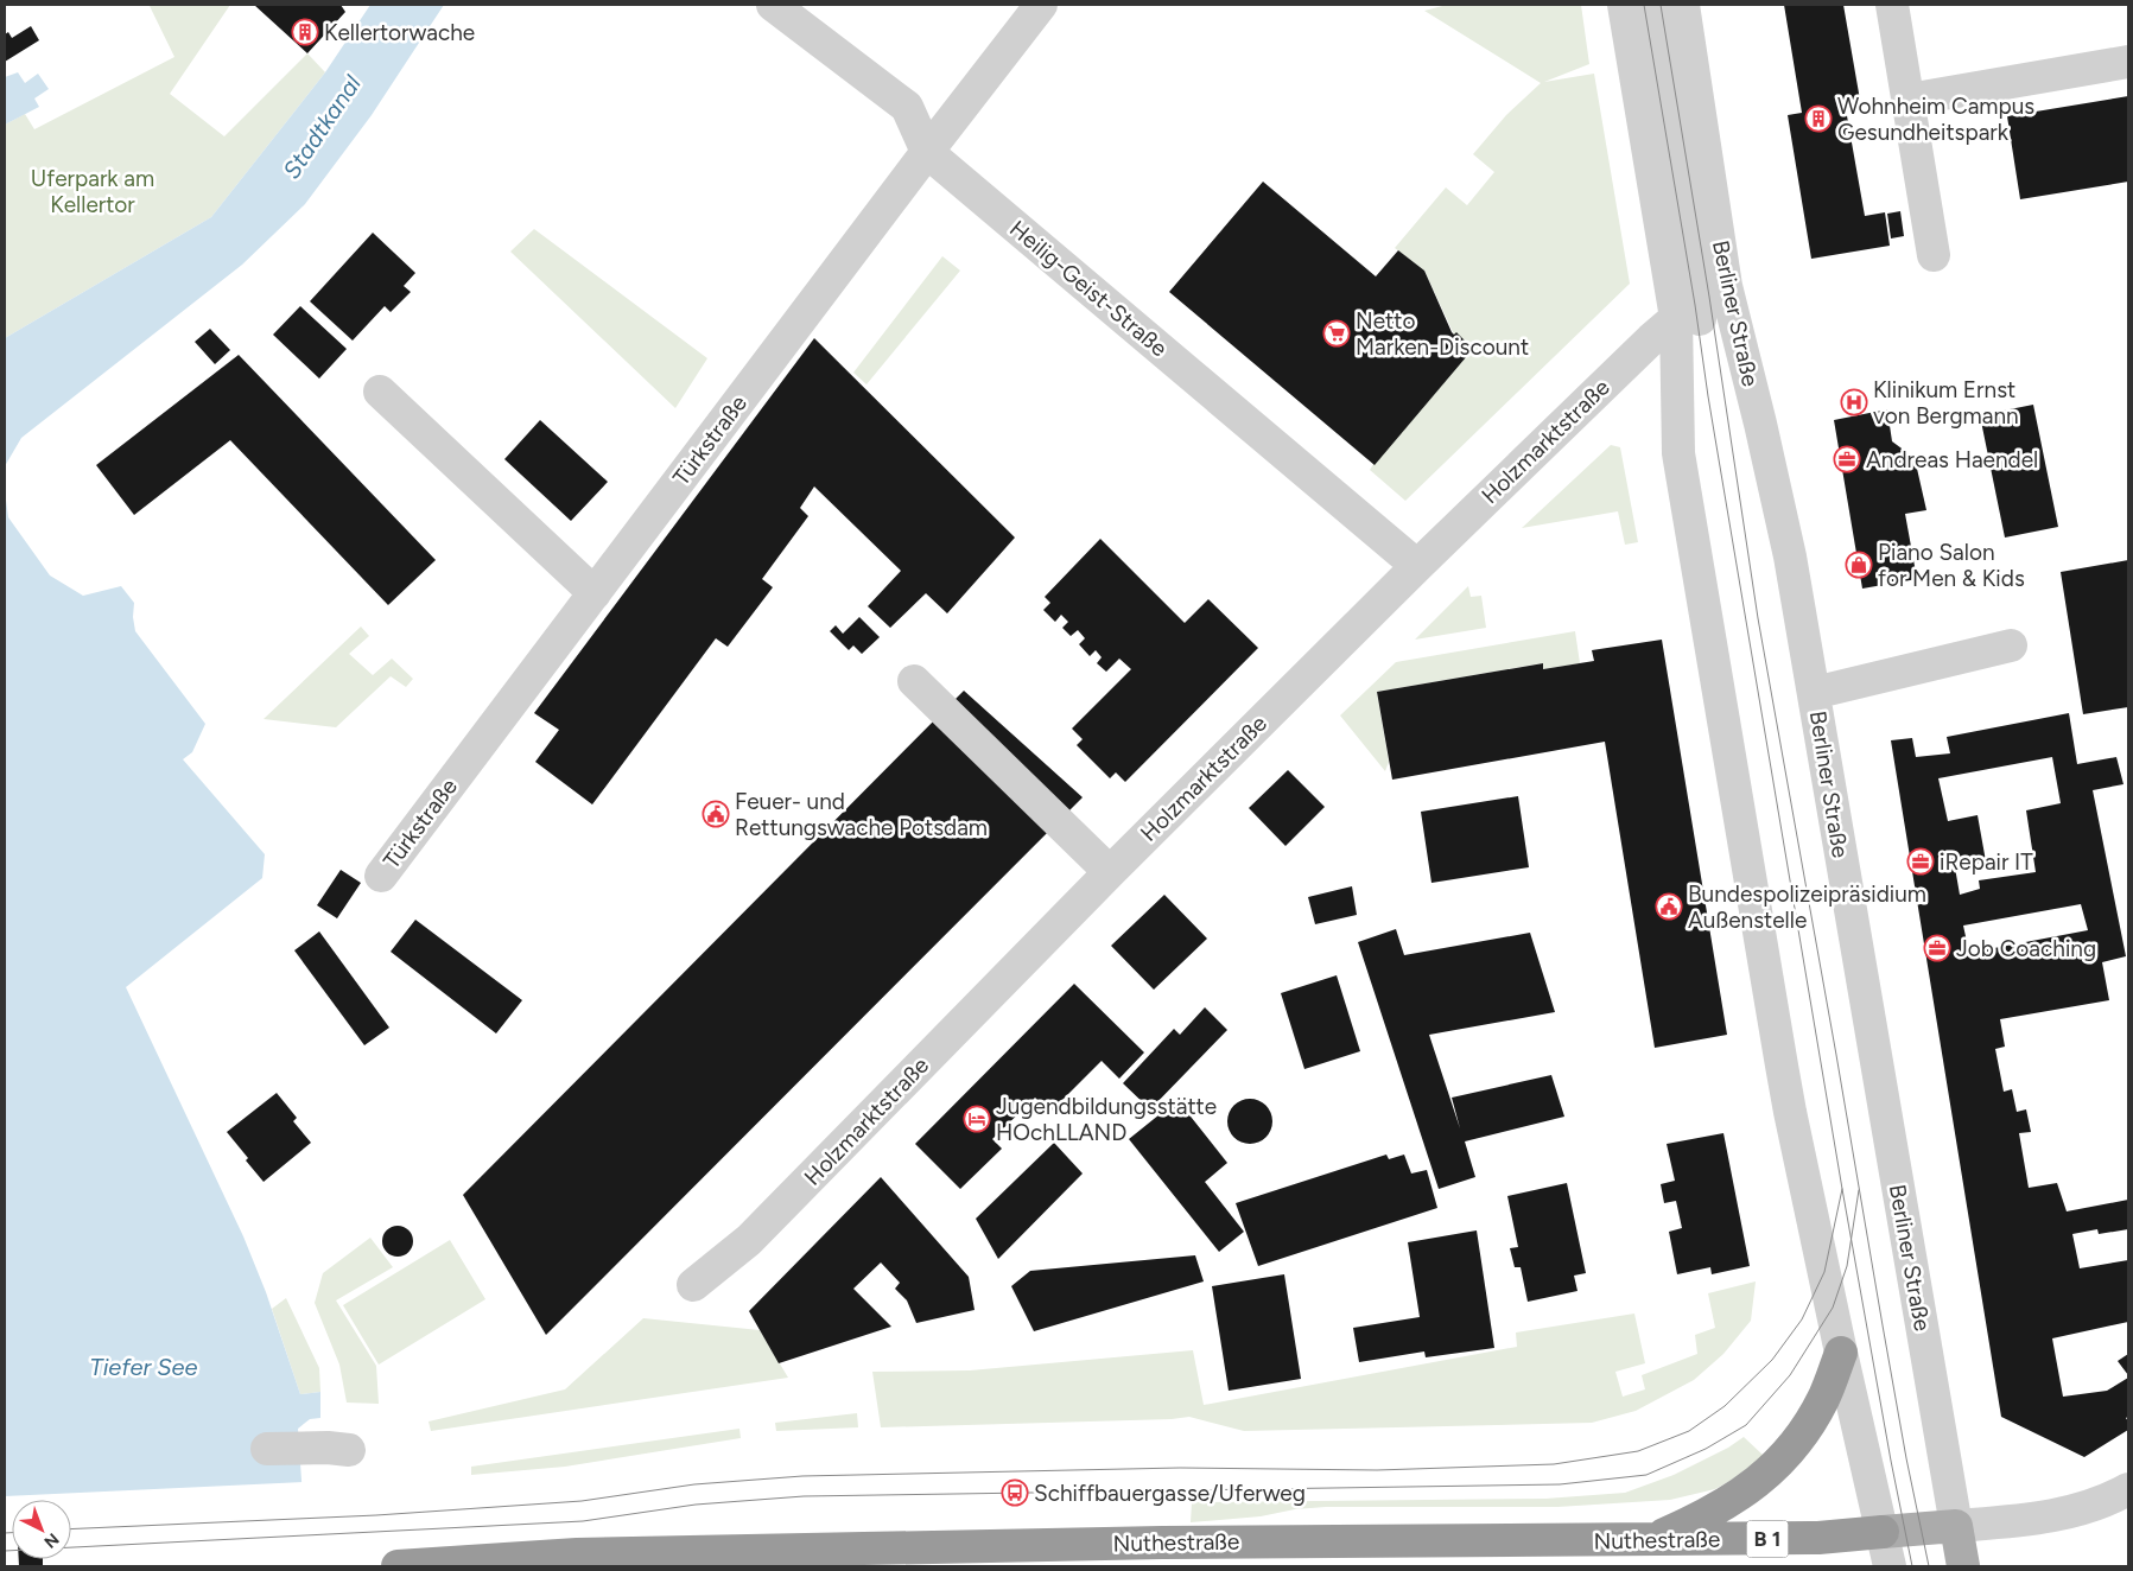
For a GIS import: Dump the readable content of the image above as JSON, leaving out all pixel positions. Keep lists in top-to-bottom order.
{
  "streets": {
    "highway": ["B 1", "Nuthestraße"],
    "main road": ["Berliner Straße"],
    "street": ["Heilig-Geist-Straße", "Türkstraße", "Holzmarktstraße"]
  },
  "crossings": [
    ["Heilig-Geist-Straße", "Türkstraße"],
    ["Heilig-Geist-Straße", "Holzmarktstraße"],
    ["Berliner Straße", "Holzmarktstraße"],
    ["Berliner Straße", "Nuthestraße"]
  ],
  "water": ["Stadtkanal", "Tiefer See"],
  "parks": ["Uferpark am Kellertor"],
  "places": {
    "building": ["Kellertorwache", "Wohnheim Campus Gesundheitspark"],
    "supermarket": ["Netto Marken-Discount"],
    "hospital": ["Klinikum Ernst von Bergmann"],
    "office": ["Andreas Haendel", "iRepair IT", "Job Coaching"],
    "shop": ["Piano Salon for Men & Kids"],
    "public building": ["Feuer- und Rettungswache Potsdam", "Bundespolizeipräsidium Außenstelle"],
    "hotel": ["Jugendbildungsstätte HOchLLAND"],
    "bus stop": ["Schiffbauergasse/Uferweg"]
  },
  "north": "bottom right"
}
